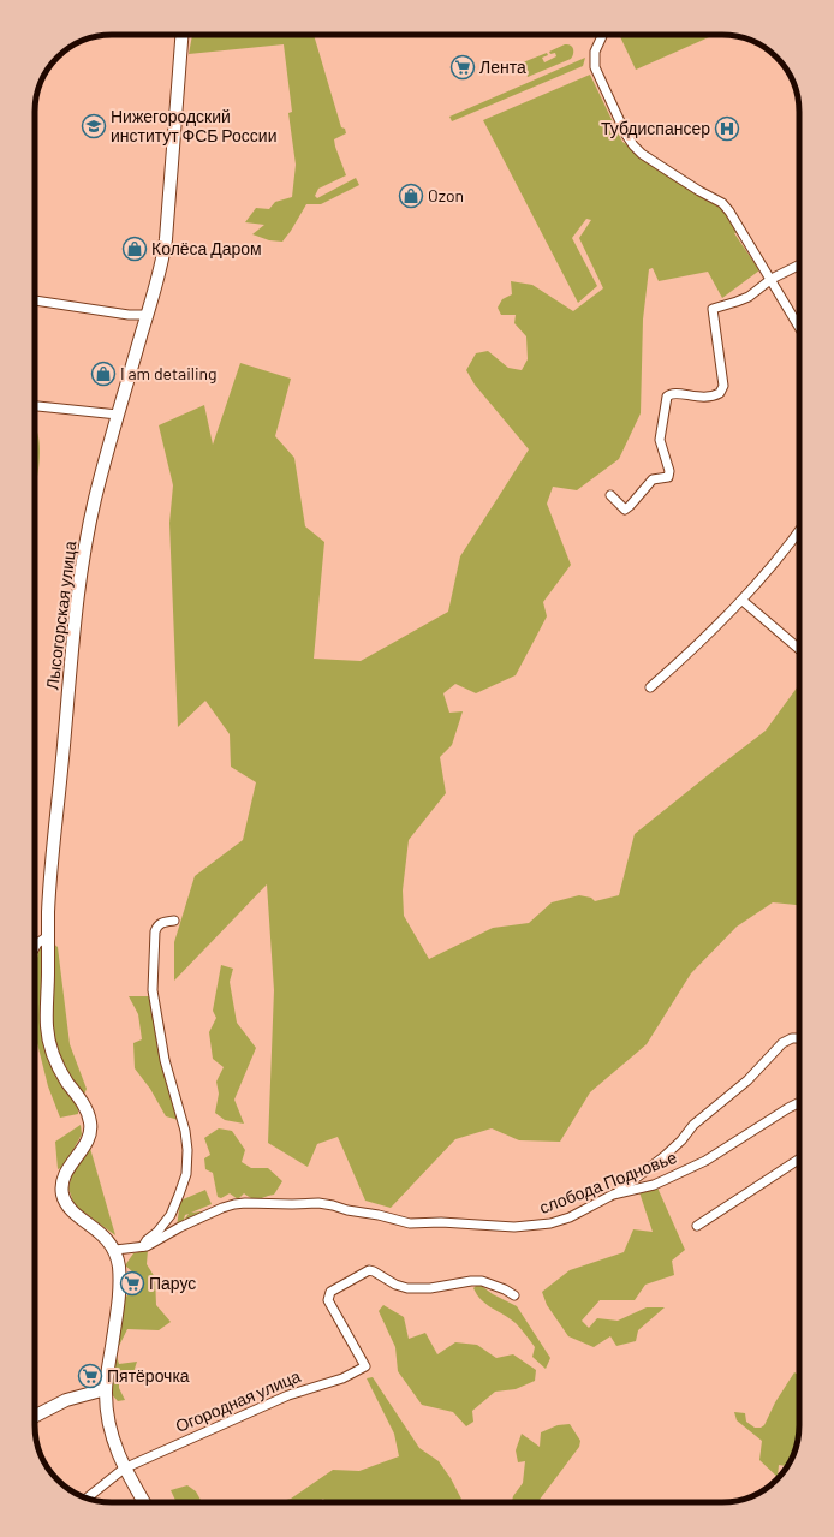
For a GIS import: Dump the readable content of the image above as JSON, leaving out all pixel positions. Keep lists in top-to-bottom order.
{
  "streets": {
    "street": ["Лысогорская улица", "слобода Подновье", "Огородная улица"]
  },
  "places": {
    "supermarket": ["Лента", "Парус", "Пятёрочка"],
    "school or university": ["Нижегородский институт ФСБ России"],
    "hospital": ["Тубдиспансер"],
    "shop": ["Ozon", "Колёса Даром", "I am detailing"]
  }
}
